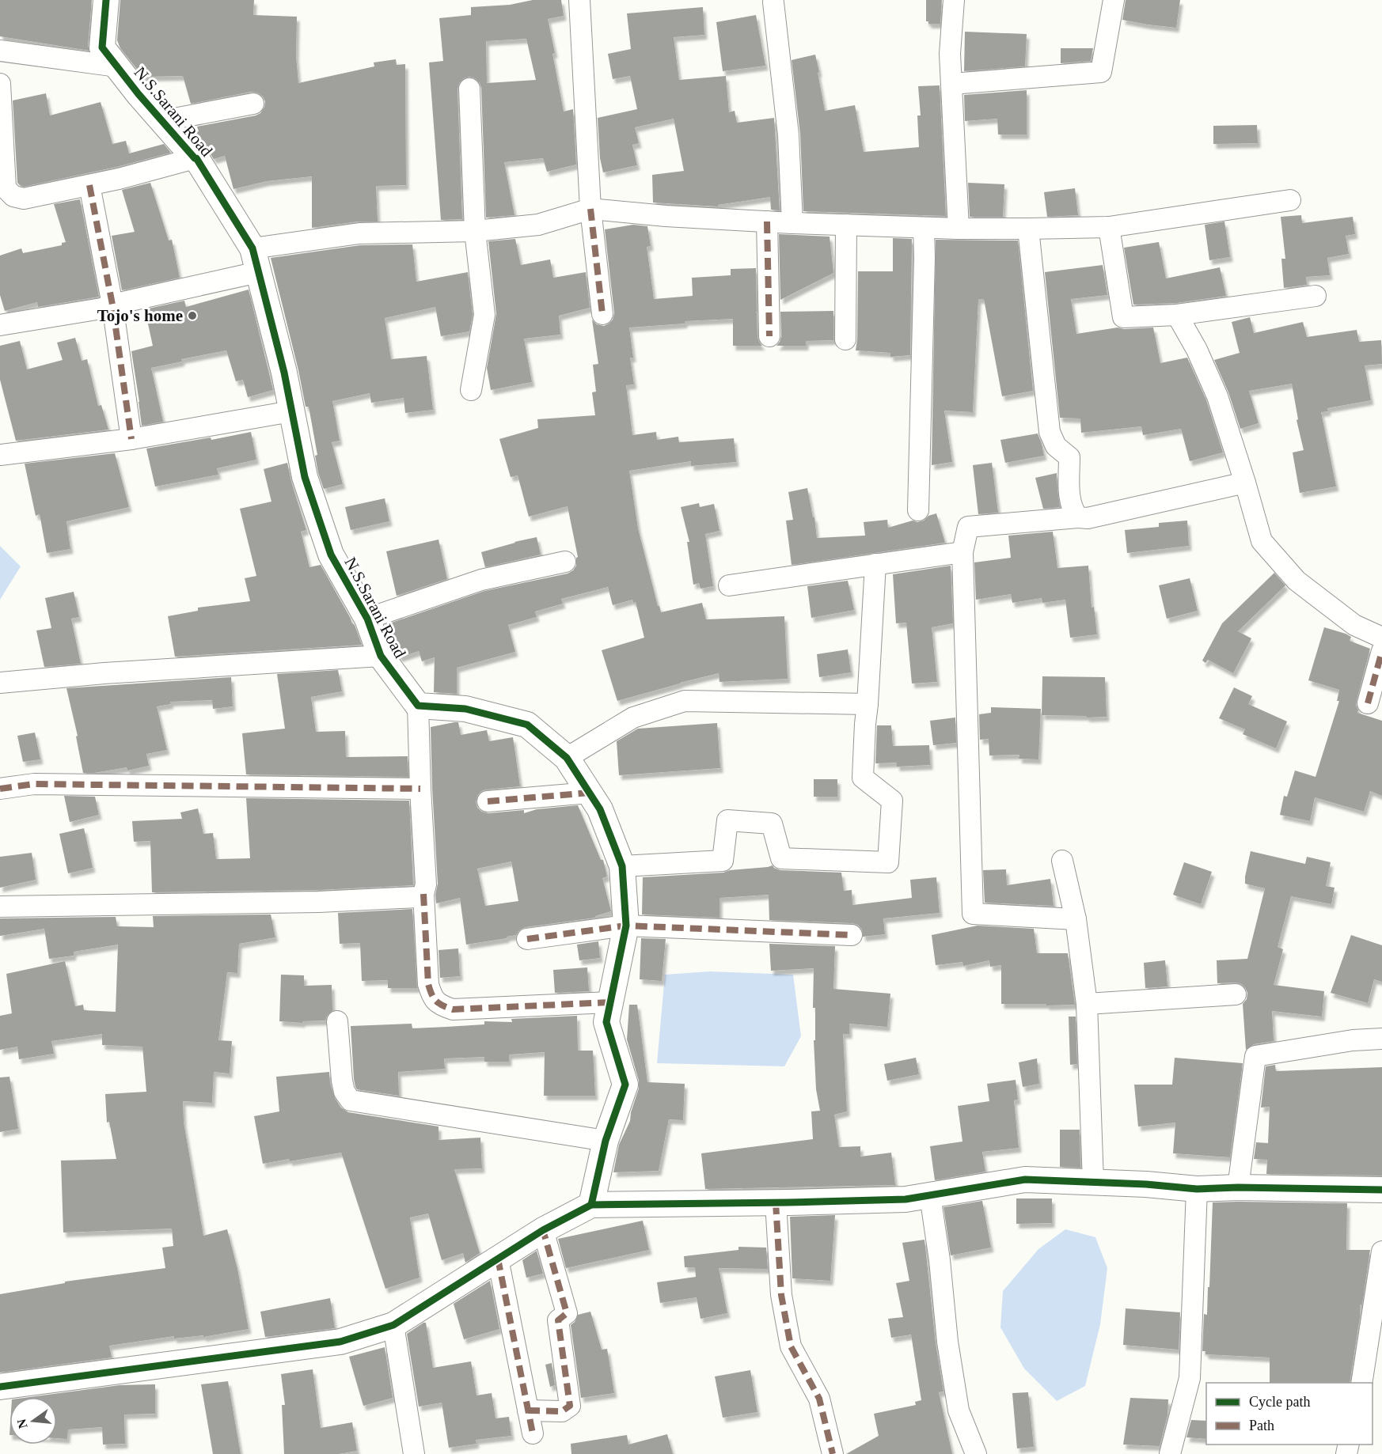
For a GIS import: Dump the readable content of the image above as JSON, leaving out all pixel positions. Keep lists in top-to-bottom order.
{
  "streets": {
    "street": ["N.S.Sarani Road"]
  },
  "places": ["Tojo's home"],
  "legend": ["Cycle path", "Path"],
  "north": "left"
}
